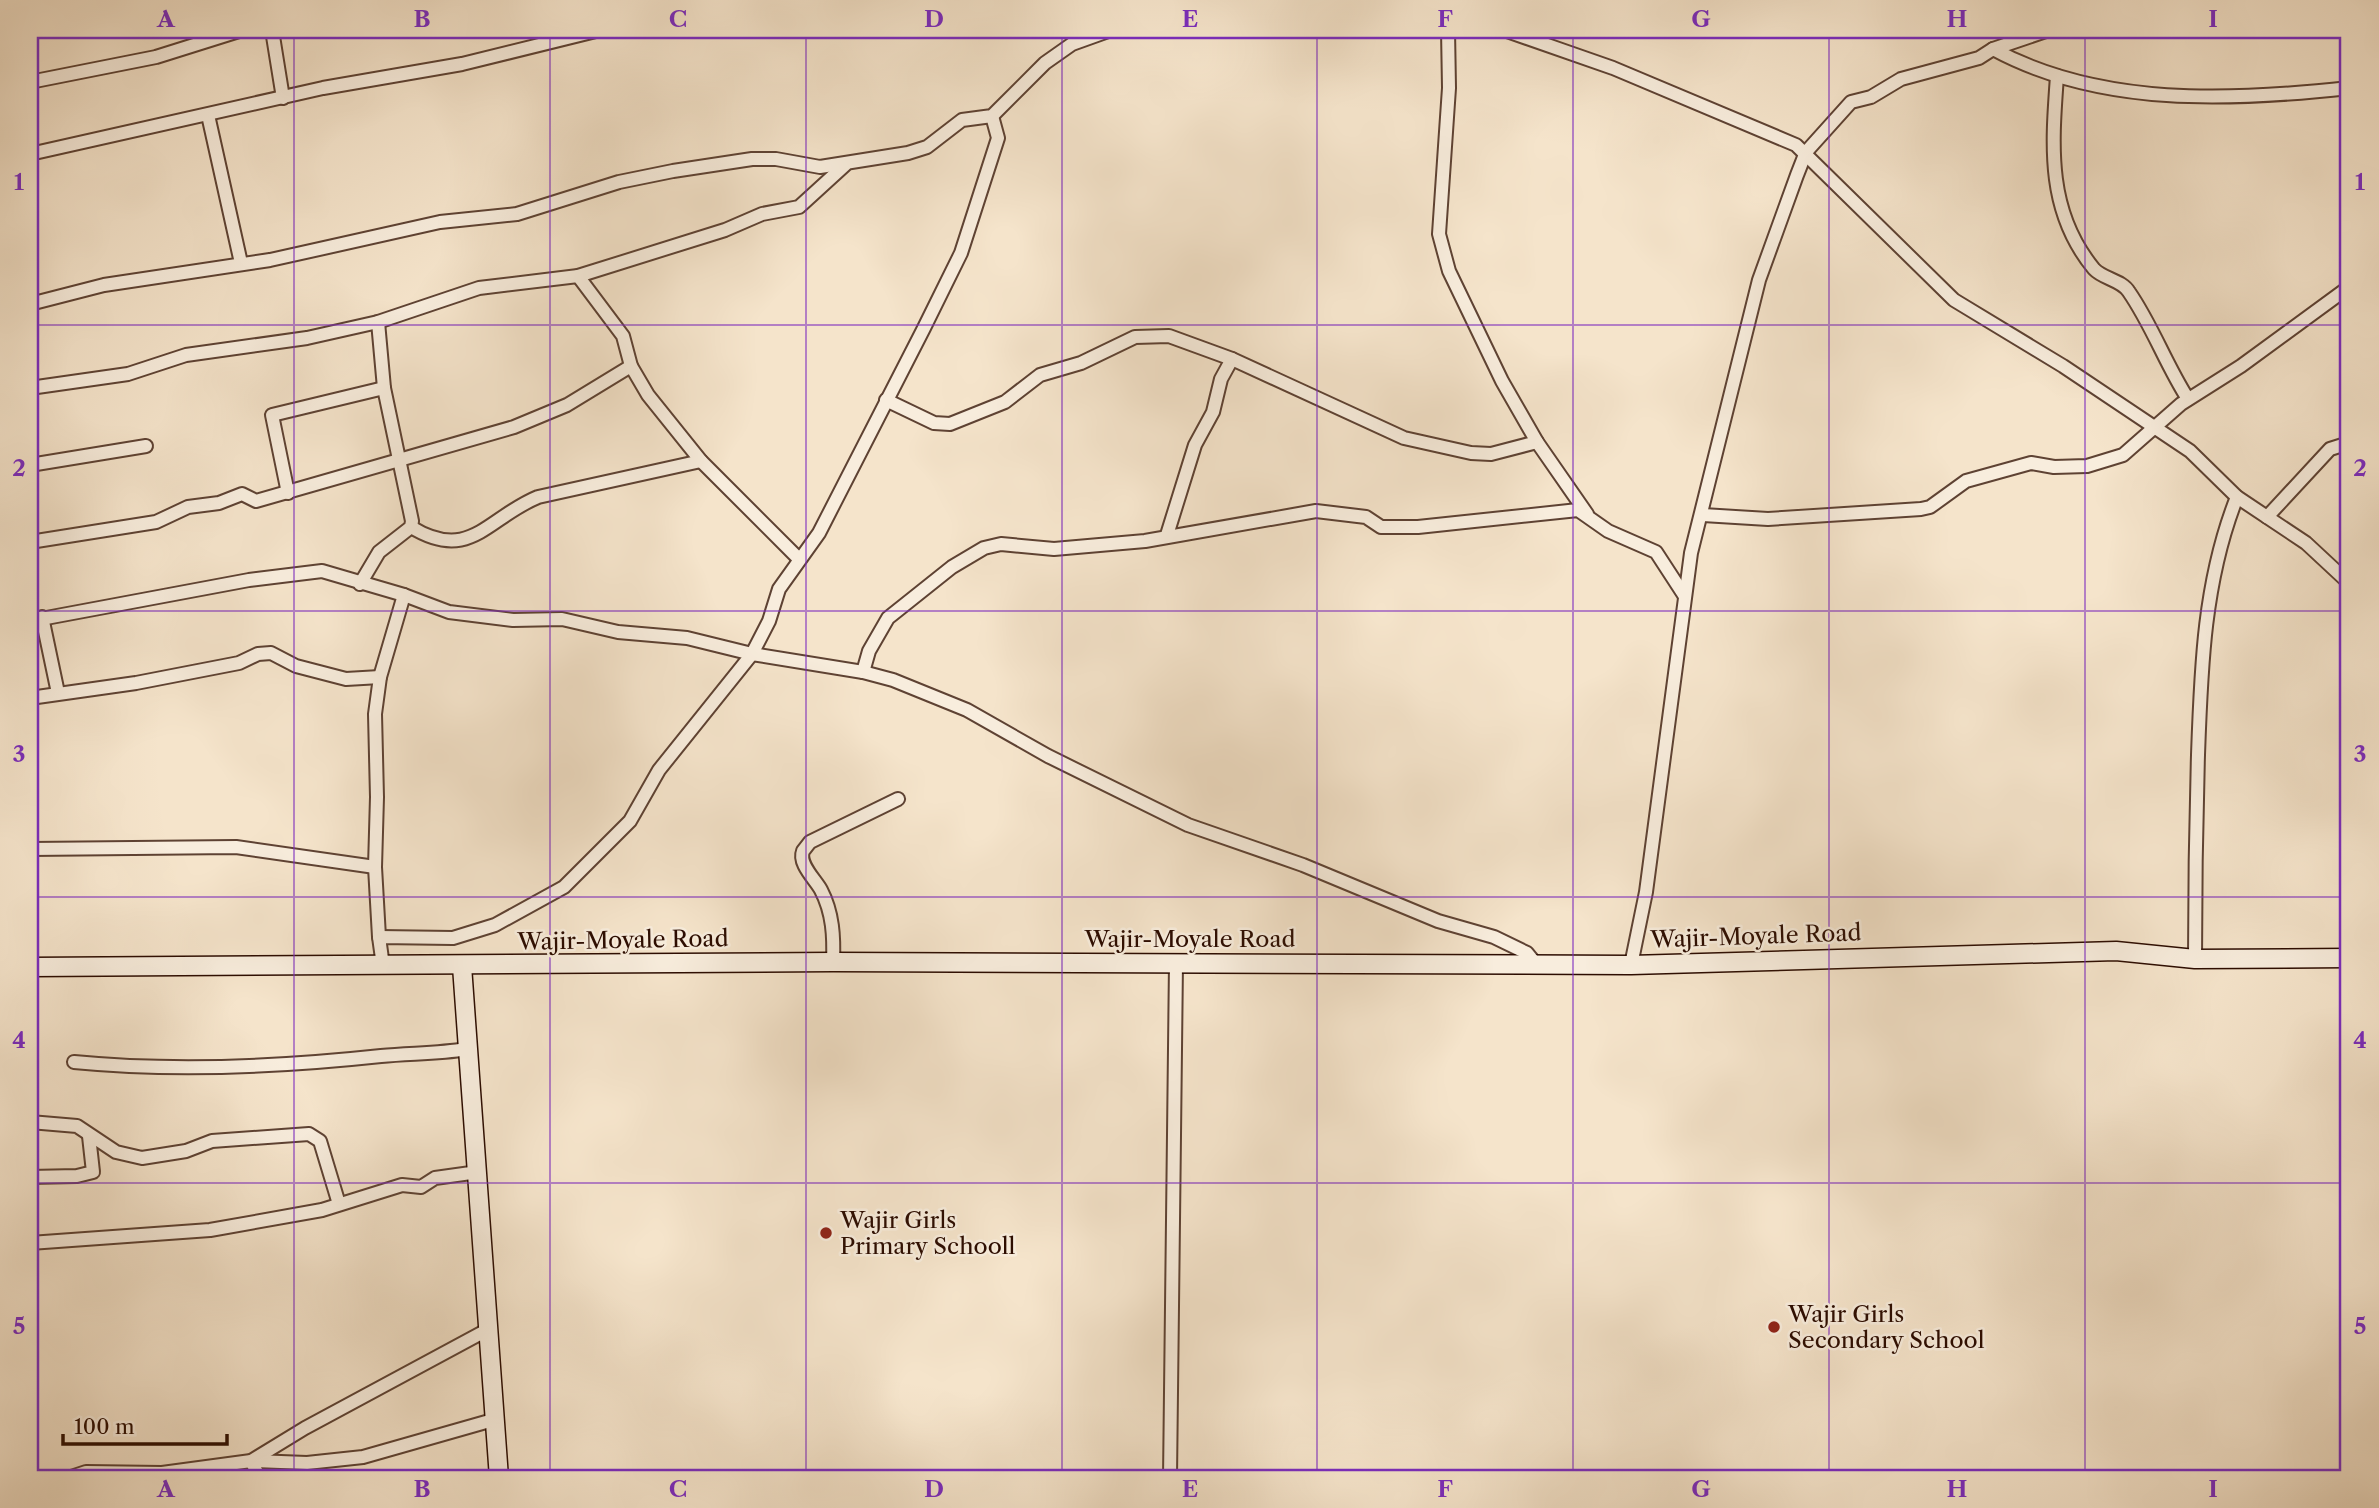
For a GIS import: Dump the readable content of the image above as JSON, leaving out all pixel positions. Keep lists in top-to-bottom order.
{
  "streets": {
    "main road": ["Wajir-Moyale Road"]
  },
  "places": ["Wajir Girls Primary Schooll", "Wajir Girls Secondary School"],
  "scale_bar": "100 m",
  "grid": {
    "columns": [
      "A",
      "B",
      "C",
      "D",
      "E",
      "F",
      "G",
      "H",
      "I"
    ],
    "rows": [
      "1",
      "2",
      "3",
      "4",
      "5"
    ]
  }
}
